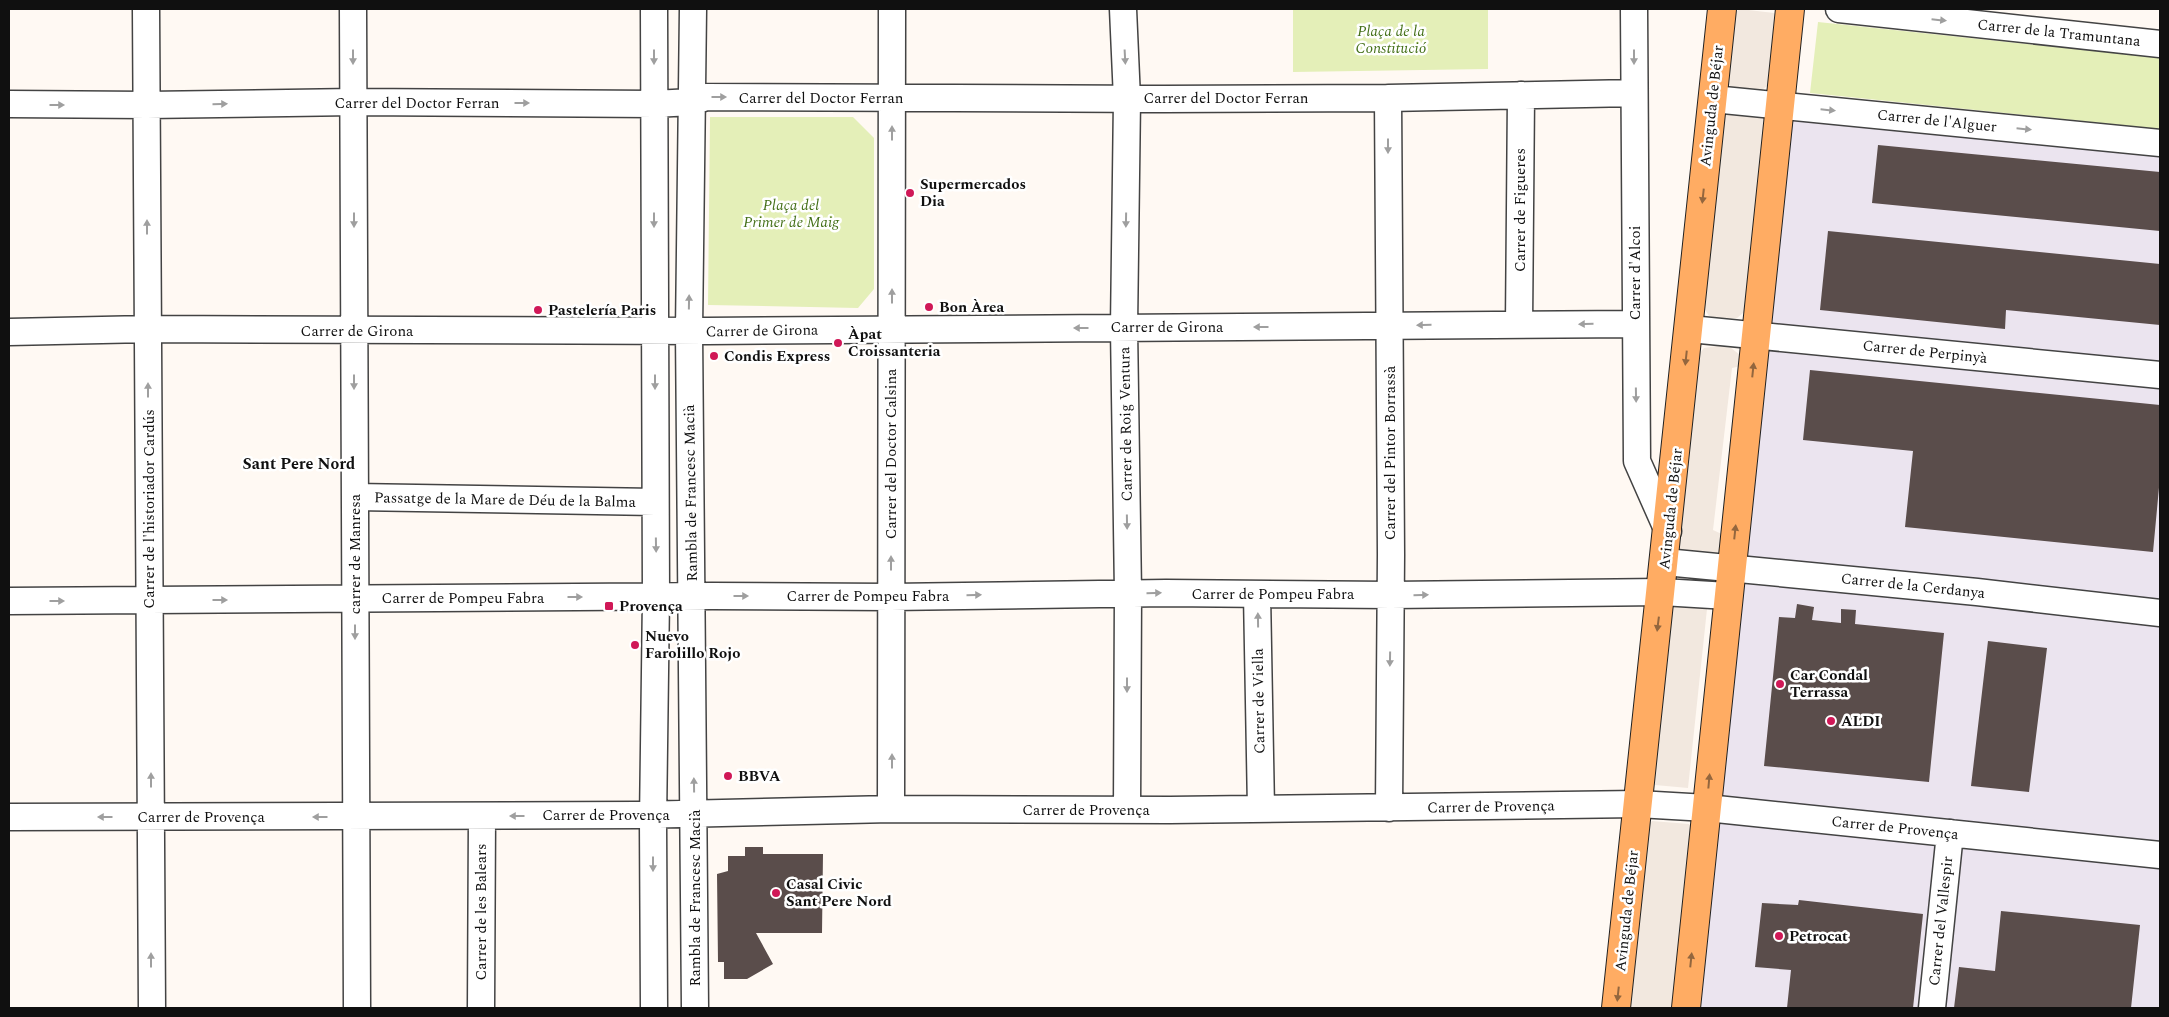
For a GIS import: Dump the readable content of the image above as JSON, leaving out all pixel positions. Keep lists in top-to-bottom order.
{
  "streets": {
    "main road": ["Avinguda de Béjar"],
    "street": [
      "Carrer de la Tramuntana",
      "Carrer del Doctor Ferran",
      "Carrer de l'Alguer",
      "Carrer de Figueres",
      "Carrer d'Alcoi",
      "Carrer de Girona",
      "Carrer de Perpinyà",
      "Carrer de Roig Ventura",
      "Carrer del Pintor Borrassà",
      "Carrer del Doctor Calsina",
      "Rambla de Francesc Macià",
      "Passatge de la Mare de Déu de la Balma",
      "Carrer de l'historiador Cardús",
      "carrer de Manresa",
      "Carrer de la Cerdanya",
      "Carrer de Pompeu Fabra",
      "Carrer de Viella",
      "Carrer de Provença",
      "Carrer de les Balears",
      "Carrer del Vallespir"
    ]
  },
  "crossings": [
    ["Carrer del Doctor Ferran", "Carrer de Figueres"],
    ["Carrer del Doctor Ferran", "Carrer d'Alcoi"],
    ["Carrer del Doctor Ferran", "Carrer de Roig Ventura"],
    ["Carrer del Doctor Ferran", "Carrer del Pintor Borrassà"],
    ["Carrer del Doctor Ferran", "Carrer del Doctor Calsina"],
    ["Carrer del Doctor Ferran", "Rambla de Francesc Macià"],
    ["Carrer del Doctor Ferran", "Carrer de l'historiador Cardús"],
    ["Carrer del Doctor Ferran", "carrer de Manresa"],
    ["Avinguda de Béjar", "Carrer de l'Alguer"],
    ["Avinguda de Béjar", "Carrer d'Alcoi"],
    ["Avinguda de Béjar", "Carrer de Perpinyà"],
    ["Avinguda de Béjar", "Carrer de la Cerdanya"],
    ["Avinguda de Béjar", "Carrer de Pompeu Fabra"],
    ["Avinguda de Béjar", "Carrer de Provença"],
    ["Carrer de Figueres", "Carrer de Girona"],
    ["Carrer d'Alcoi", "Carrer de Girona"],
    ["Carrer de Girona", "Carrer de Roig Ventura"],
    ["Carrer de Girona", "Carrer del Pintor Borrassà"],
    ["Carrer de Girona", "Carrer del Doctor Calsina"],
    ["Carrer de Girona", "Rambla de Francesc Macià"],
    ["Carrer de Girona", "Carrer de l'historiador Cardús"],
    ["Carrer de Girona", "carrer de Manresa"],
    ["Carrer de Roig Ventura", "Carrer de Pompeu Fabra"],
    ["Carrer de Roig Ventura", "Carrer de Provença"],
    ["Carrer del Pintor Borrassà", "Carrer de Pompeu Fabra"],
    ["Carrer del Pintor Borrassà", "Carrer de Provença"],
    ["Carrer del Doctor Calsina", "Carrer de Pompeu Fabra"],
    ["Carrer del Doctor Calsina", "Carrer de Provença"],
    ["Rambla de Francesc Macià", "Carrer de Pompeu Fabra"],
    ["Rambla de Francesc Macià", "Carrer de Provença"],
    ["Passatge de la Mare de Déu de la Balma", "carrer de Manresa"],
    ["Carrer de l'historiador Cardús", "Carrer de Pompeu Fabra"],
    ["Carrer de l'historiador Cardús", "Carrer de Provença"],
    ["carrer de Manresa", "Carrer de Pompeu Fabra"],
    ["carrer de Manresa", "Carrer de Provença"],
    ["Carrer de Pompeu Fabra", "Carrer de Viella"],
    ["Carrer de Viella", "Carrer de Provença"],
    ["Carrer de Provença", "Carrer de les Balears"],
    ["Carrer de Provença", "Carrer del Vallespir"]
  ],
  "one_way": [
    "Carrer de la Tramuntana",
    "Carrer del Doctor Ferran",
    "Carrer de l'Alguer",
    "Carrer d'Alcoi",
    "Carrer de Girona",
    "Carrer de Roig Ventura",
    "Carrer del Pintor Borrassà",
    "Carrer del Doctor Calsina",
    "Carrer de l'historiador Cardús",
    "carrer de Manresa",
    "Carrer de Pompeu Fabra",
    "Carrer de Viella"
  ],
  "districts": ["Sant Pere Nord"],
  "parks": ["Plaça de la Constitució", "Plaça del Primer de Maig"],
  "places": {
    "other": [
      "Supermercados Dia",
      "Bon Àrea",
      "Pastelería Paris",
      "Àpat Croissanteria",
      "Condis Express",
      "Nuevo Farolillo Rojo",
      "Car Condal Terrassa",
      "ALDI",
      "BBVA",
      "Casal Civic Sant Pere Nord",
      "Petrocat"
    ],
    "transit": ["Provença"]
  }
}
